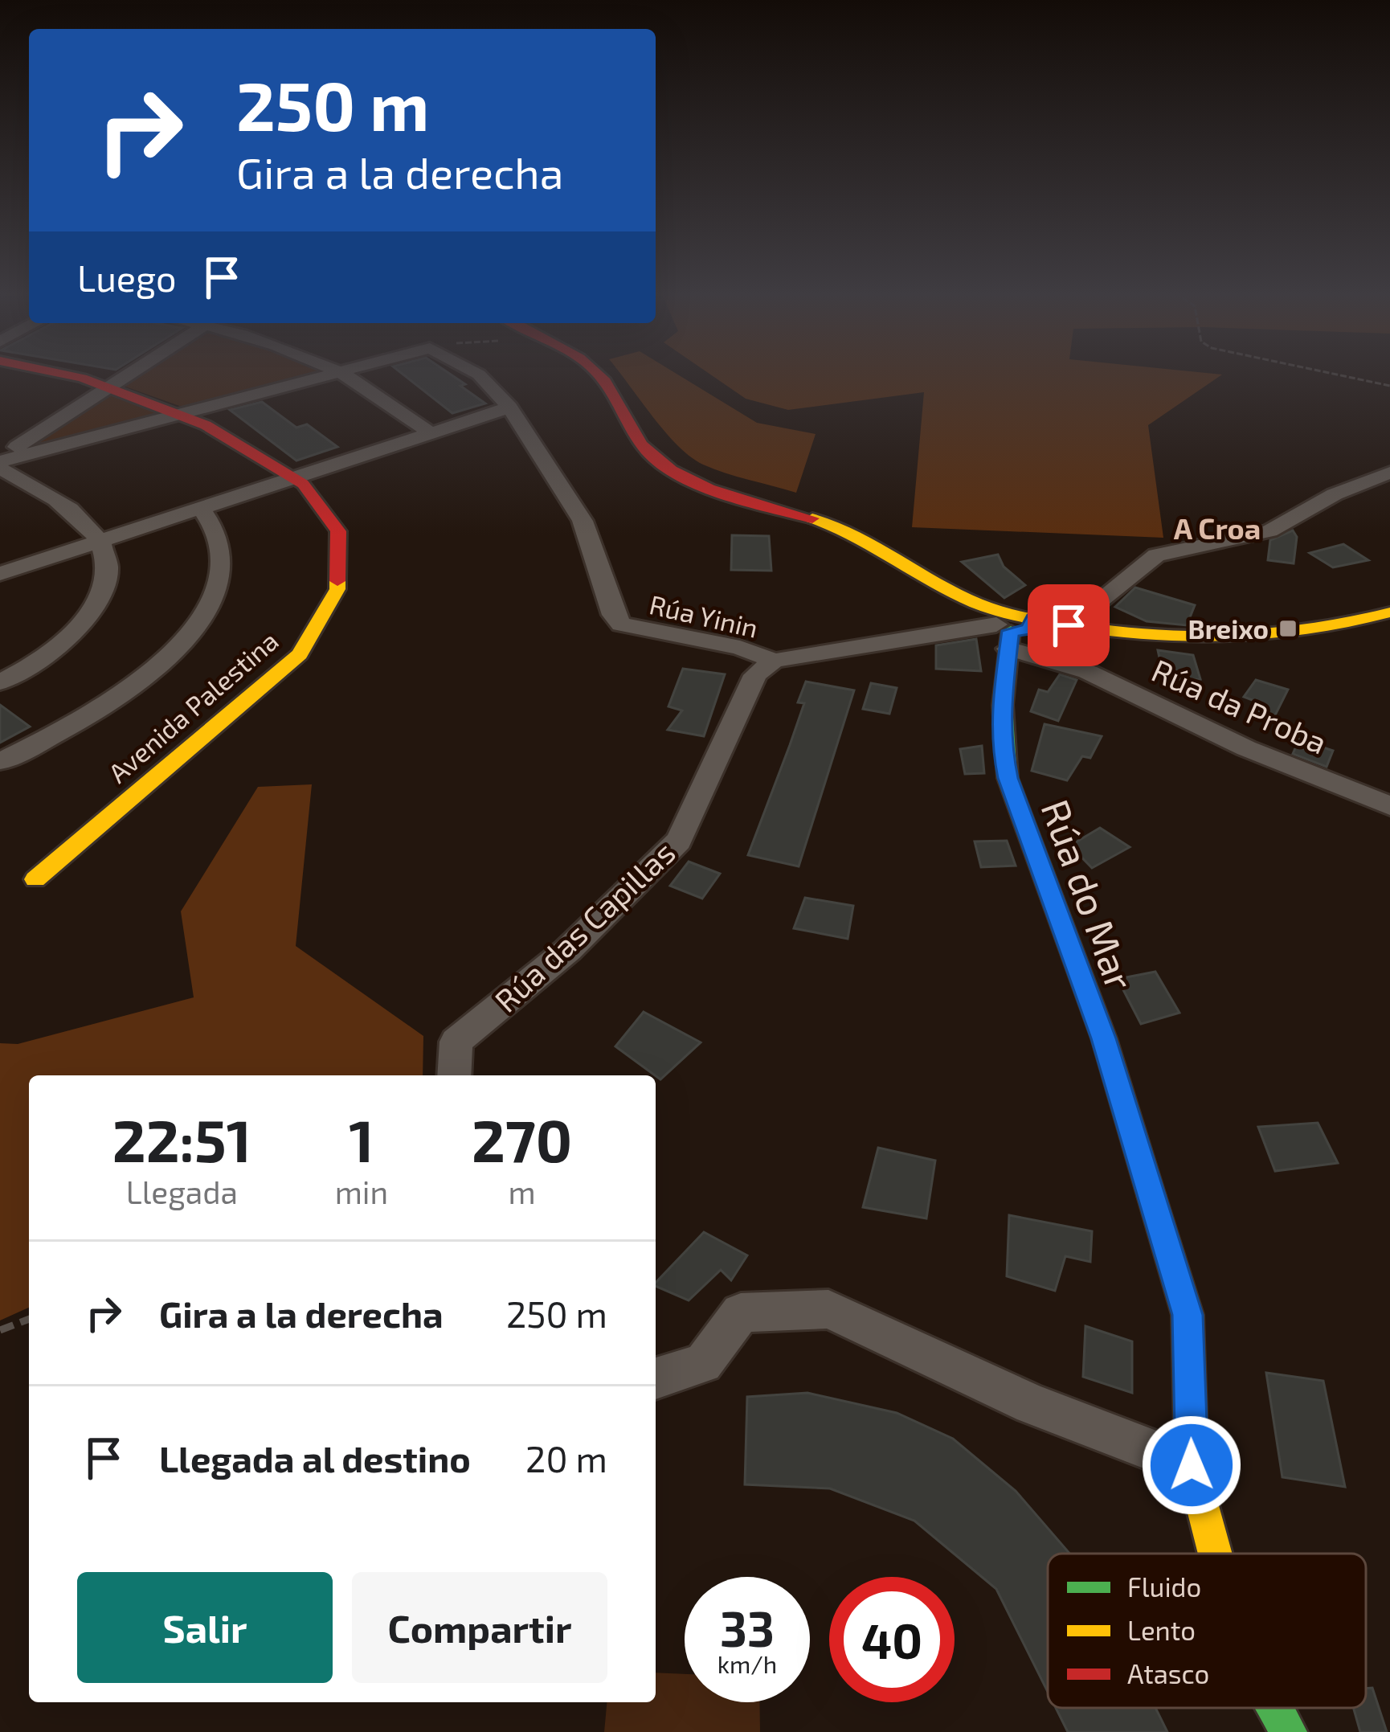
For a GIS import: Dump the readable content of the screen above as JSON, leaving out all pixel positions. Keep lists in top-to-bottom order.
{
  "streets": {
    "street": [
      "Rúa Yinin",
      "Rúa da Proba",
      "Avenida Palestina",
      "Rúa do Mar",
      "Rúa das Capillas"
    ]
  },
  "crossings": [
    ["Rúa Yinin", "Rúa das Capillas"],
    ["Rúa da Proba", "Rúa do Mar"]
  ],
  "districts": ["A Croa"],
  "places": {
    "transit": ["Breixo"]
  },
  "legend": ["Fluido", "Lento", "Atasco"],
  "page": {
    "turn": ["250 m", "Gira a la derecha"],
    "then": "Luego",
    "eta": [
      "22:51",
      "Llegada",
      "1",
      "min",
      "270",
      "m"
    ],
    "list": [
      {
        "name": "Gira a la derecha",
        "value": "250 m"
      },
      {
        "name": "Llegada al destino",
        "value": "20 m"
      }
    ],
    "buttons": ["Salir", "Compartir"],
    "speed": "33 km/h",
    "limit": "40"
  }
}
